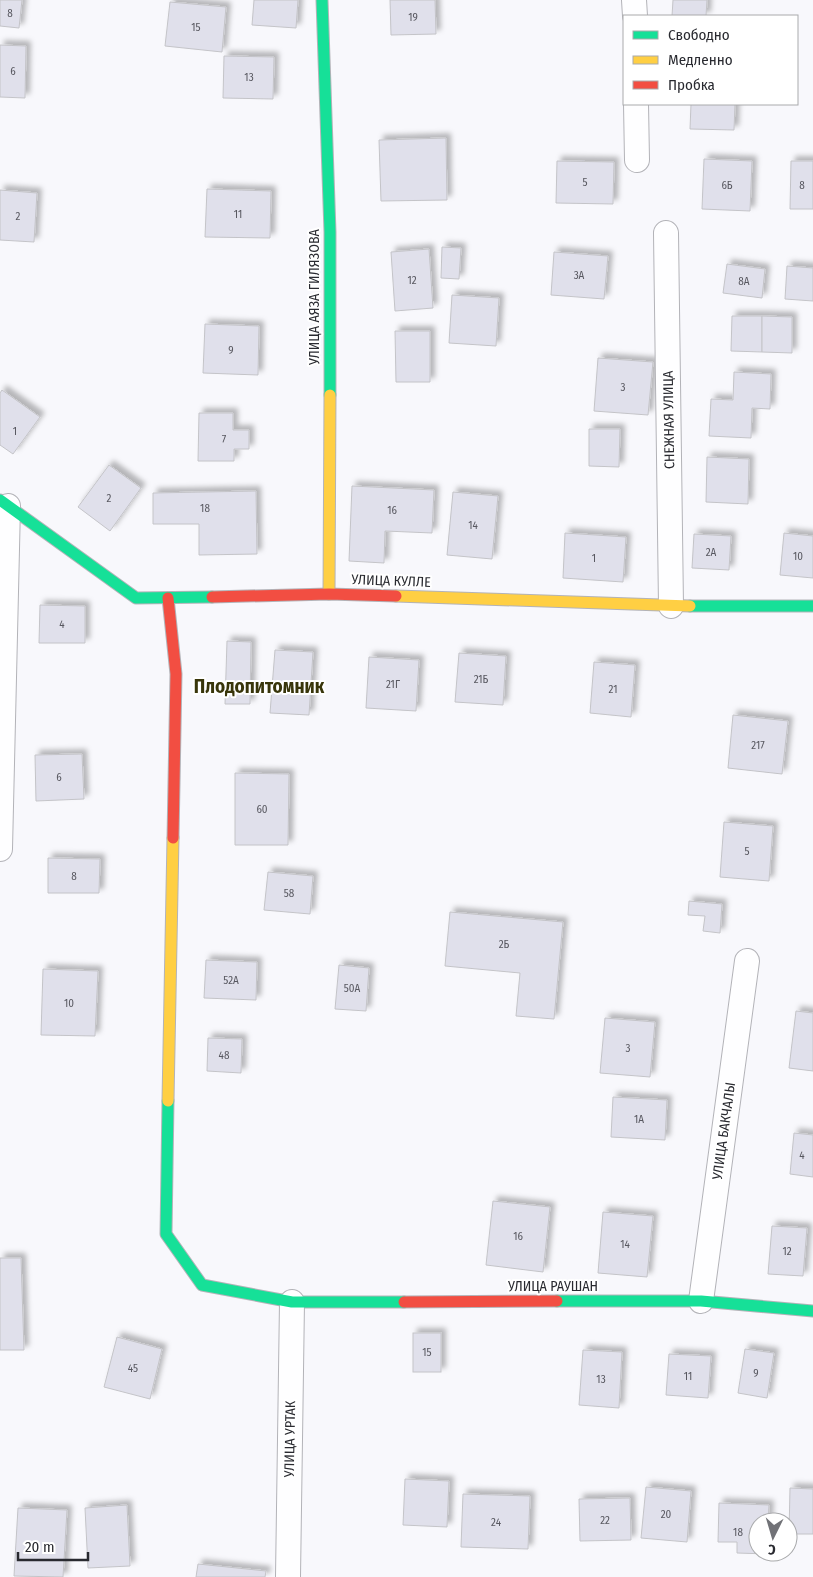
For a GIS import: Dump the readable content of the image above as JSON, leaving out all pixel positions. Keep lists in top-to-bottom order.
{
  "streets": {
    "street": [
      "УЛИЦА АЯЗА ГИЛЯЗОВА",
      "СНЕЖНАЯ УЛИЦА",
      "УЛИЦА КУЛЛЕ",
      "УЛИЦА БАКЧАЛЫ",
      "УЛИЦА РАУШАН",
      "УЛИЦА УРТАК"
    ]
  },
  "crossings": [
    ["УЛИЦА АЯЗА ГИЛЯЗОВА", "УЛИЦА КУЛЛЕ"],
    ["СНЕЖНАЯ УЛИЦА", "УЛИЦА КУЛЛЕ"],
    ["УЛИЦА КУЛЛЕ", "УЛИЦА РАУШАН"],
    ["УЛИЦА БАКЧАЛЫ", "УЛИЦА РАУШАН"],
    ["УЛИЦА РАУШАН", "УЛИЦА УРТАК"]
  ],
  "districts": ["Плодопитомник"],
  "house_numbers": [
    "8",
    "19",
    "15",
    "6",
    "13",
    "5",
    "6Б",
    "8",
    "11",
    "2",
    "3А",
    "12",
    "8А",
    "9",
    "3",
    "1",
    "7",
    "2",
    "18",
    "16",
    "14",
    "2А",
    "10",
    "1",
    "4",
    "21Б",
    "21Г",
    "21",
    "217",
    "6",
    "60",
    "5",
    "8",
    "58",
    "2Б",
    "52А",
    "50А",
    "10",
    "3",
    "48",
    "1А",
    "4",
    "16",
    "14",
    "12",
    "15",
    "45",
    "9",
    "11",
    "13",
    "20",
    "22",
    "24",
    "18"
  ],
  "legend": ["Свободно", "Медленно", "Пробка"],
  "scale_bar": "20 m",
  "north": "bottom"
}
